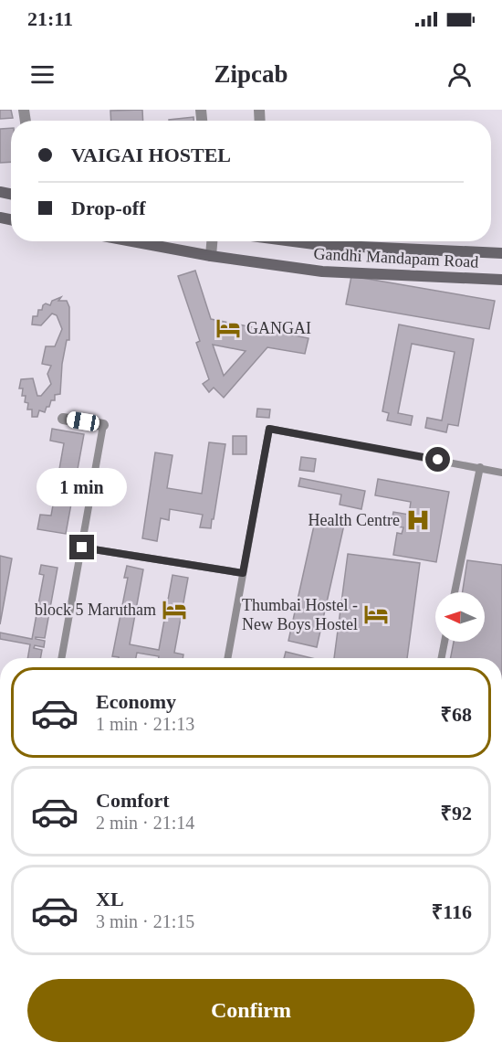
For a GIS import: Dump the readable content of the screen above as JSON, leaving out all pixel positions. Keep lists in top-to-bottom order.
{
  "streets": {
    "main road": ["Gandhi Mandapam Road"]
  },
  "places": {
    "hotel": ["GANGAI", "block 5 Marutham", "Thumbai Hostel - New Boys Hostel"],
    "hospital": ["Health Centre"]
  },
  "north": "left",
  "page": {
    "status": "21:11",
    "header": "Zipcab",
    "banner": ["VAIGAI HOSTEL", "Drop-off"],
    "bubble": "1 min",
    "list": [
      {
        "name": "Economy",
        "note": "1 min · 21:13",
        "value": "₹68"
      },
      {
        "name": "Comfort",
        "note": "2 min · 21:14",
        "value": "₹92"
      },
      {
        "name": "XL",
        "note": "3 min · 21:15",
        "value": "₹116"
      }
    ],
    "buttons": "Confirm"
  }
}
